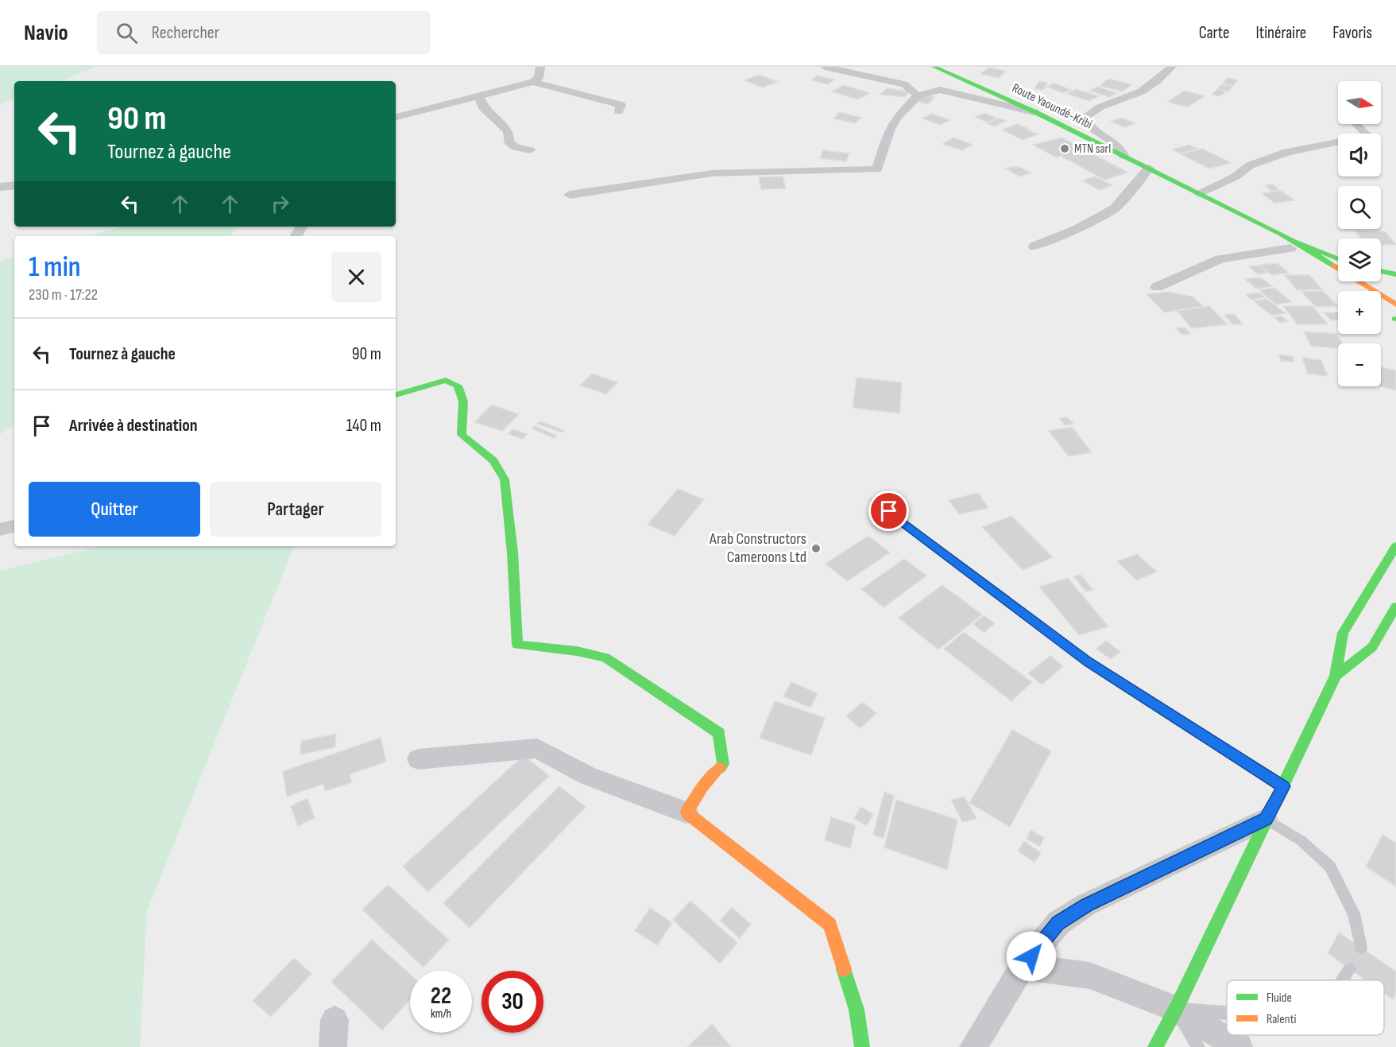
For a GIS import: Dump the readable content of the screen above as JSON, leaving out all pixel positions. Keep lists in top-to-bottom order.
{
  "streets": {
    "main road": ["Route Yaoundé-Kribi"]
  },
  "places": ["MTN sarl", "Arab Constructors Cameroons Ltd"],
  "legend": ["Fluide", "Ralenti"],
  "north": "right",
  "page": {
    "header": "Navio",
    "search": "Rechercher",
    "nav": ["Carte", "Itinéraire", "Favoris"],
    "map_buttons": ["+", "−"],
    "turn": ["90 m", "Tournez à gauche"],
    "heading": ["1 min", "230 m · 17:22"],
    "list": [
      {
        "name": "Tournez à gauche",
        "value": "90 m"
      },
      {
        "name": "Arrivée à destination",
        "value": "140 m"
      }
    ],
    "buttons": ["Quitter", "Partager"],
    "speed": "22 km/h",
    "limit": "30"
  }
}
